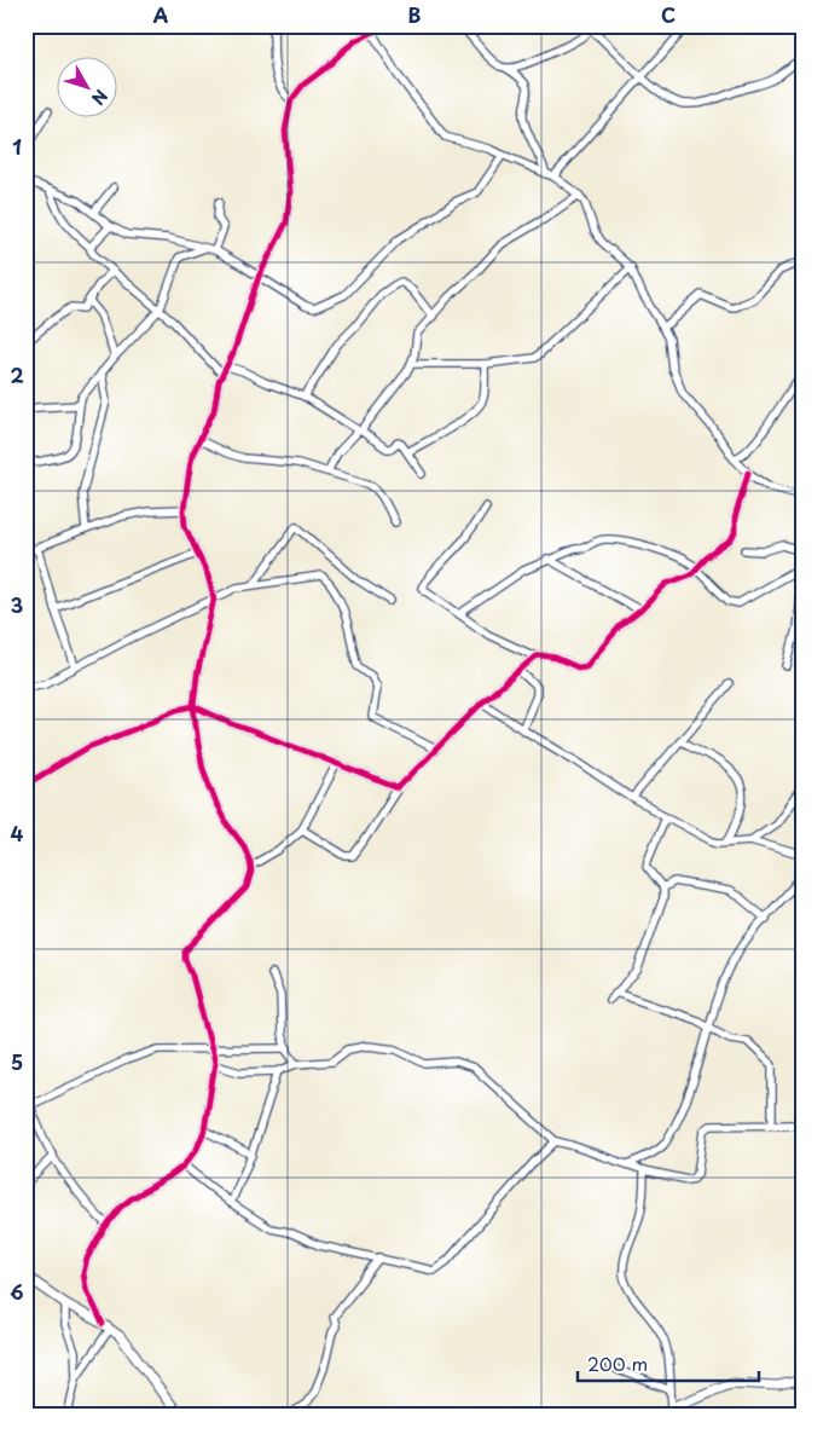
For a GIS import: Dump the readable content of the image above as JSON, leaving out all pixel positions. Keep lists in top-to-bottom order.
{
  "scale_bar": "200 m",
  "north": "bottom right",
  "grid": {
    "columns": ["A", "B", "C"],
    "rows": [
      "1",
      "2",
      "3",
      "4",
      "5",
      "6"
    ]
  }
}
